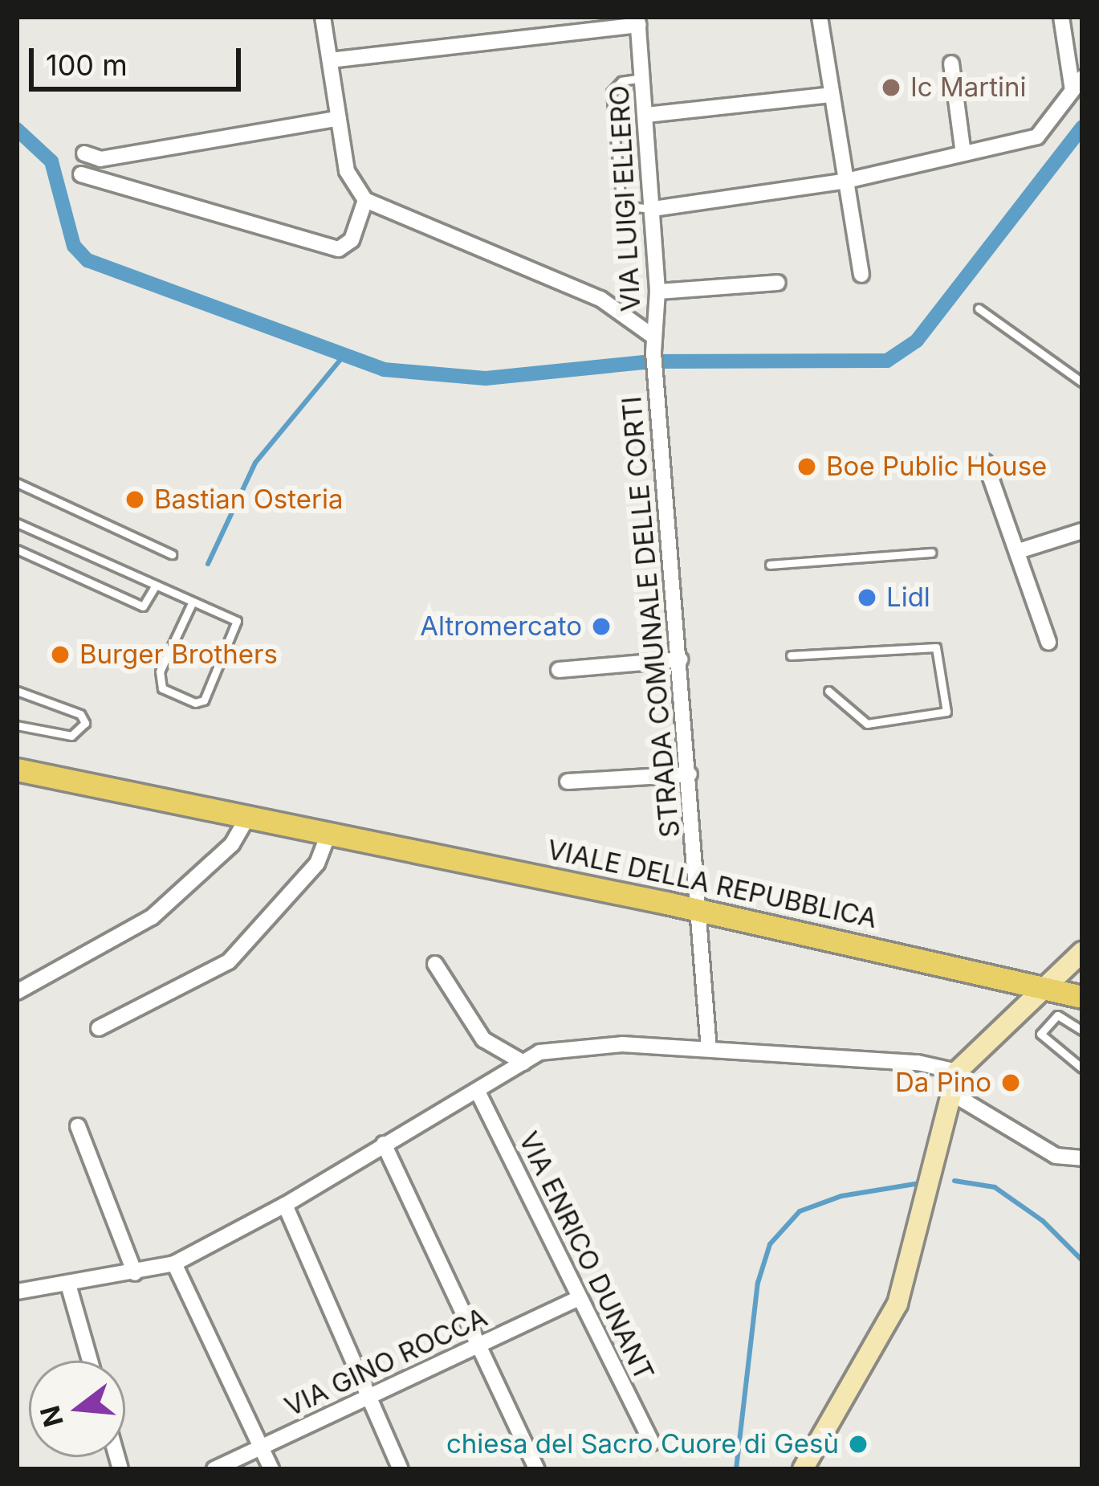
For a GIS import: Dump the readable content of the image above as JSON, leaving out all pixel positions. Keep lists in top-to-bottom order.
{
  "streets": {
    "main road": ["VIALE DELLA REPUBBLICA"],
    "street": [
      "VIA LUIGI ELLERO",
      "STRADA COMUNALE DELLE CORTI",
      "VIA ENRICO DUNANT",
      "VIA GINO ROCCA"
    ]
  },
  "crossings": [
    ["VIA LUIGI ELLERO", "STRADA COMUNALE DELLE CORTI"],
    ["STRADA COMUNALE DELLE CORTI", "VIALE DELLA REPUBBLICA"],
    ["VIA ENRICO DUNANT", "VIA GINO ROCCA"]
  ],
  "places": [
    "Ic Martini",
    "Boe Public House",
    "Bastian Osteria",
    "Lidl",
    "Altromercato",
    "Burger Brothers",
    "Da Pino",
    "chiesa del Sacro Cuore di Gesù"
  ],
  "scale_bar": "100 m",
  "north": "left"
}
